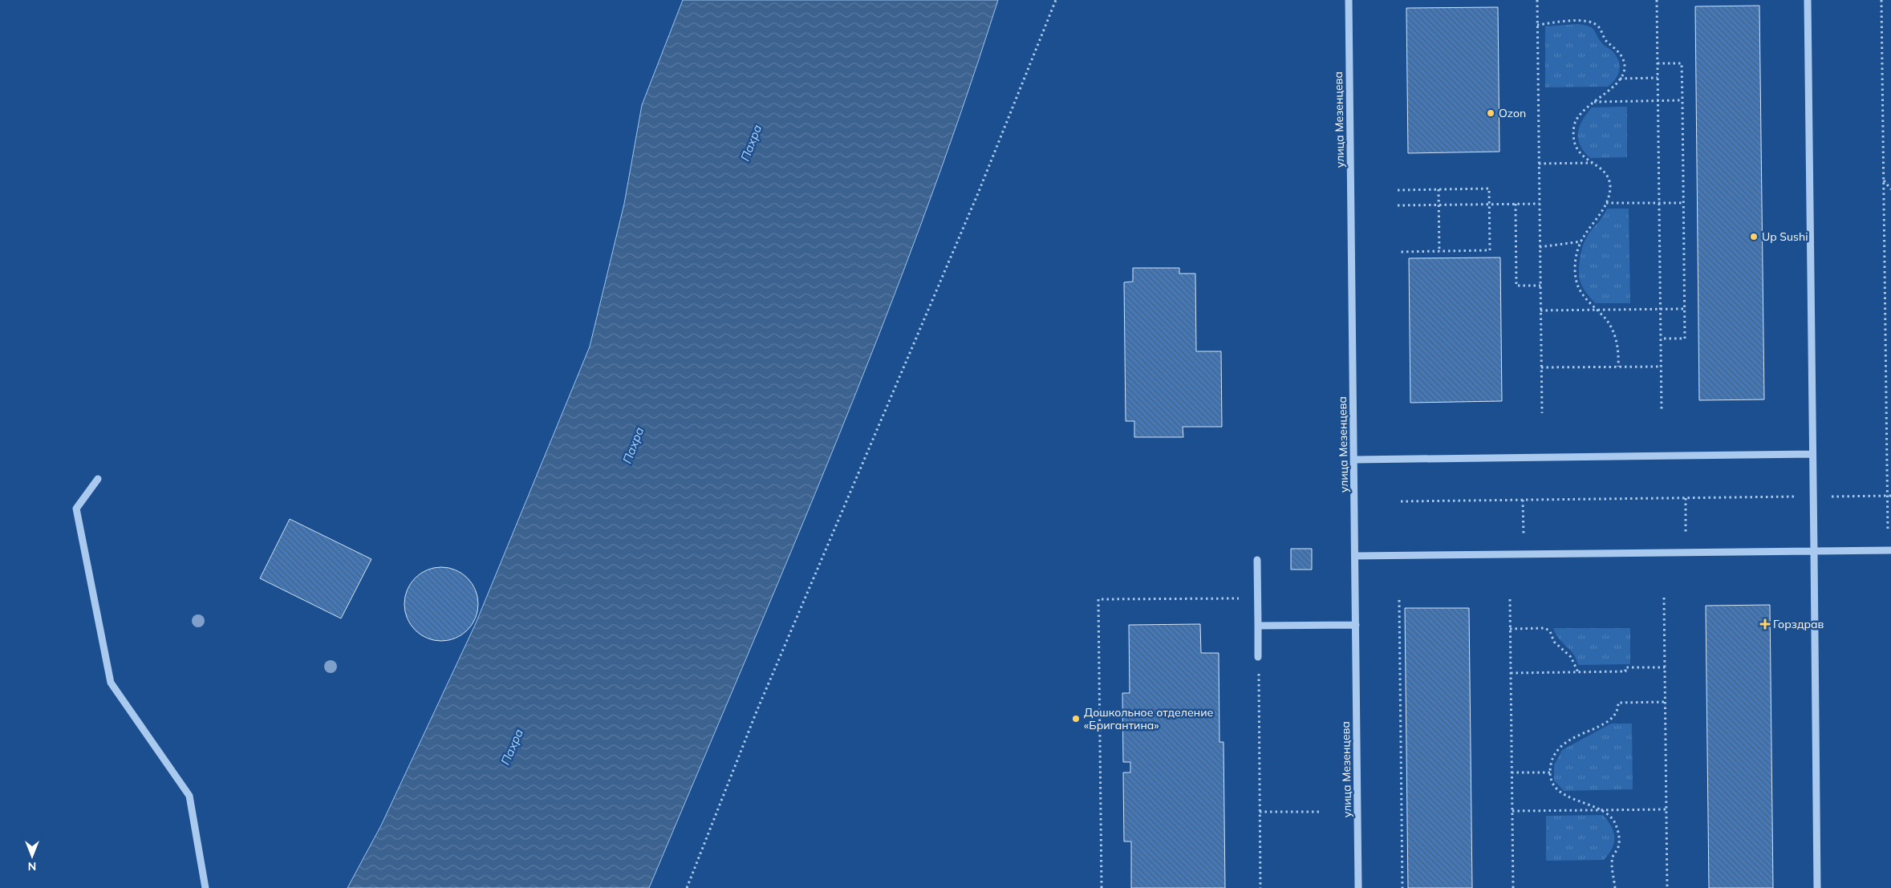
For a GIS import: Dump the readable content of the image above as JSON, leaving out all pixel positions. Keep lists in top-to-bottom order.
{
  "streets": {
    "street": ["улица Мезенцева"]
  },
  "water": ["Пахра"],
  "places": {
    "other": ["Ozon", "Up Sushi", "Дошкольное отделение «Бригантина»"],
    "health": ["Горздрав"]
  },
  "north": "bottom"
}
